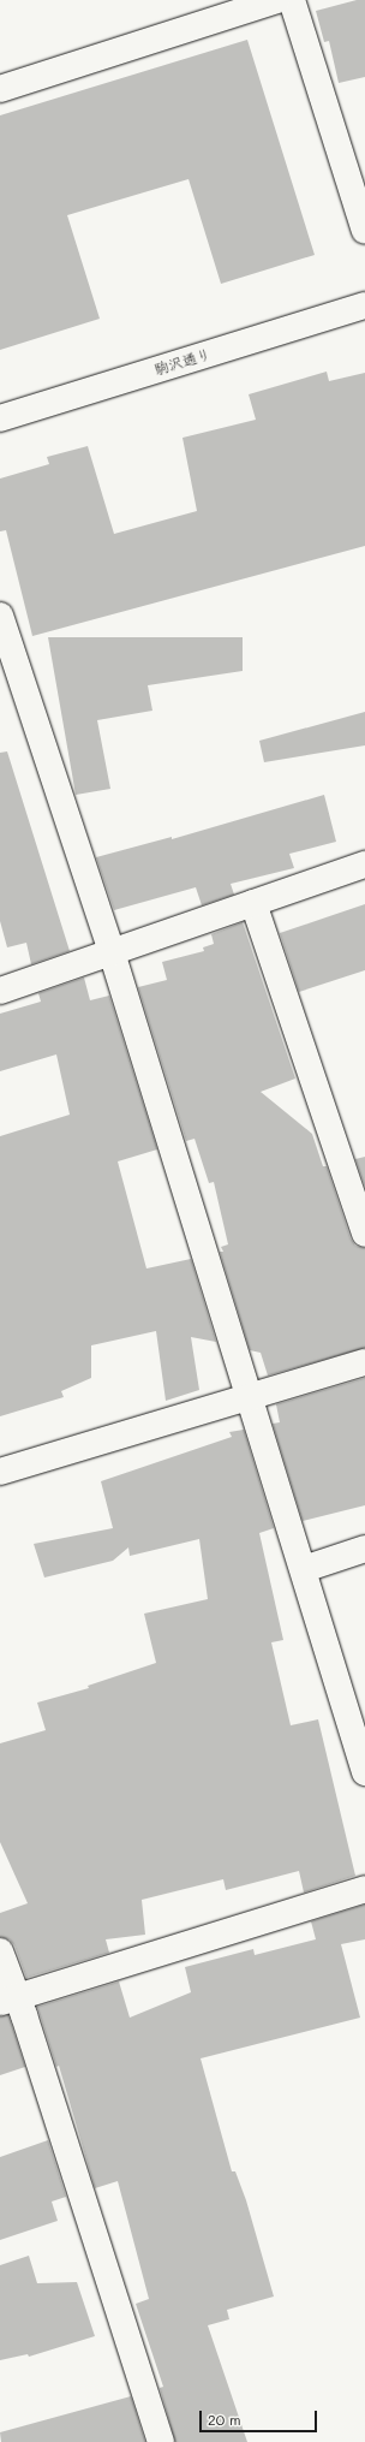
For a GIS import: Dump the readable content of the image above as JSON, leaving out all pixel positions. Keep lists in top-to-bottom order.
{
  "streets": {
    "street": ["駒沢通り"]
  },
  "scale_bar": "20 m"
}
